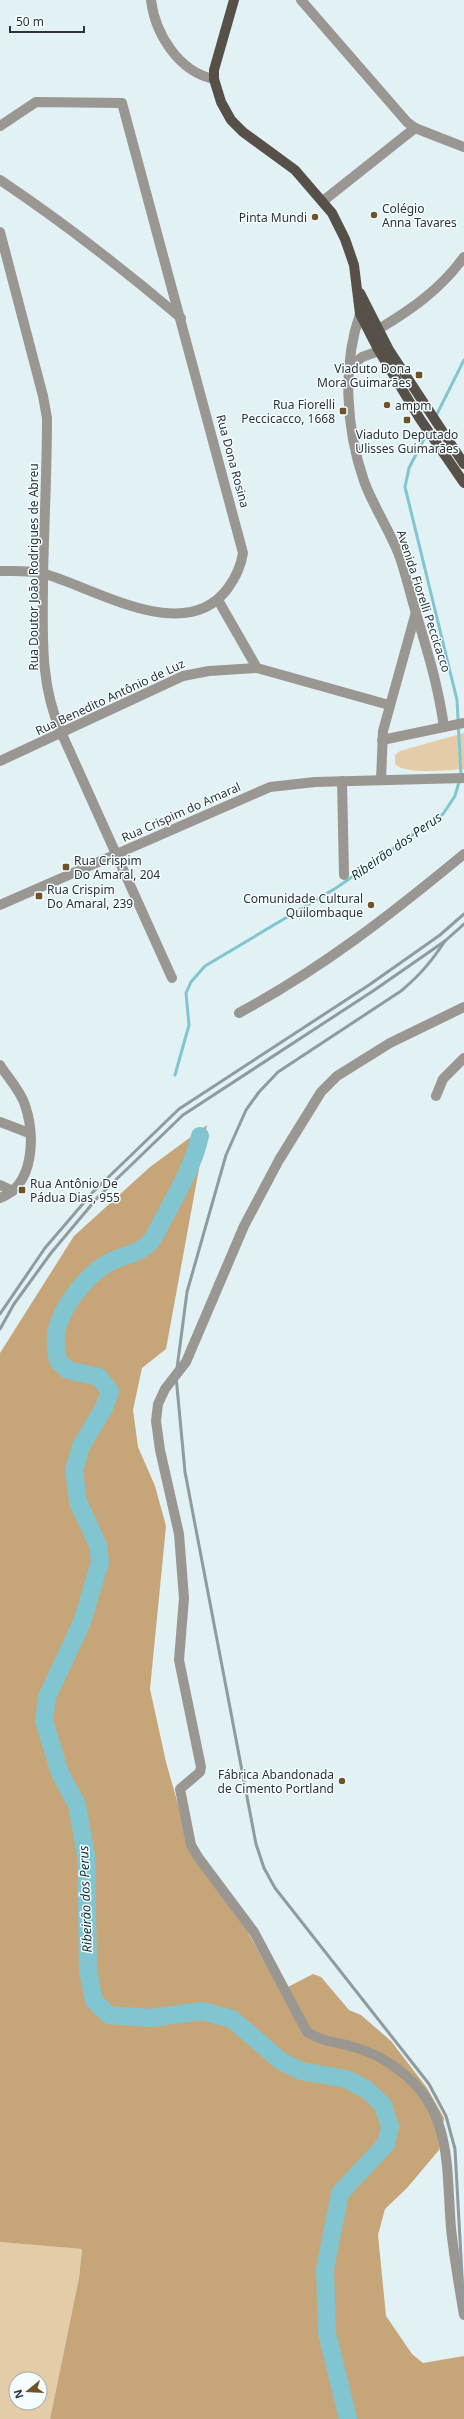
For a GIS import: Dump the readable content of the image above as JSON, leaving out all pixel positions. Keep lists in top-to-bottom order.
{
  "streets": {
    "main road": ["Avenida Fiorelli Peccicacco"],
    "street": [
      "Rua Dona Rosina",
      "Rua Doutor João Rodrigues de Abreu",
      "Rua Benedito Antônio de Luz",
      "Rua Crispim do Amaral"
    ]
  },
  "crossings": [
    ["Rua Dona Rosina", "Rua Doutor João Rodrigues de Abreu"],
    ["Rua Doutor João Rodrigues de Abreu", "Rua Benedito Antônio de Luz"],
    ["Rua Doutor João Rodrigues de Abreu", "Rua Crispim do Amaral"]
  ],
  "water": ["Ribeirão dos Perus"],
  "places": {
    "other": [
      "Colégio Anna Tavares",
      "Pinta Mundi",
      "ampm",
      "Comunidade Cultural Quilombaque",
      "Fábrica Abandonada de Cimento Portland"
    ],
    "transit": [
      "Viaduto Dona Mora Guimarães",
      "Rua Fiorelli Peccicacco, 1668",
      "Viaduto Deputado Ulisses Guimarães",
      "Rua Crispim Do Amaral, 204",
      "Rua Crispim Do Amaral, 239",
      "Rua Antônio De Pádua Dias, 955"
    ]
  },
  "scale_bar": "50 m",
  "north": "left"
}
